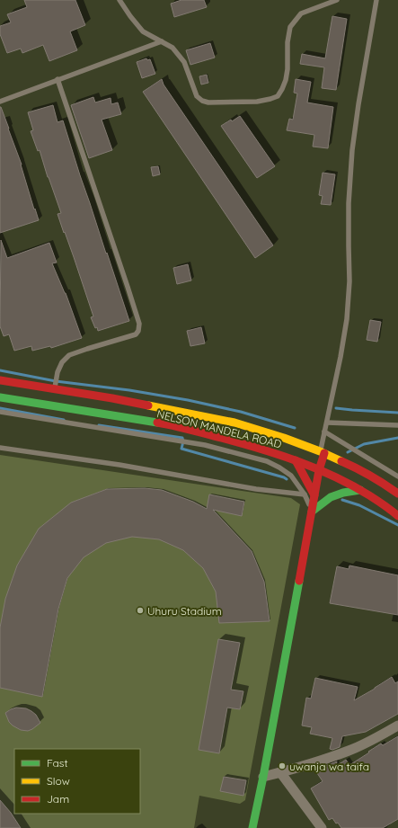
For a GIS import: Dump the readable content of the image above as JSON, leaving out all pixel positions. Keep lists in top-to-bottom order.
{
  "streets": {
    "main road": ["NELSON MANDELA ROAD"]
  },
  "places": ["Uhuru Stadium", "uwanja wa taifa"],
  "legend": ["Fast", "Slow", "Jam"]
}
